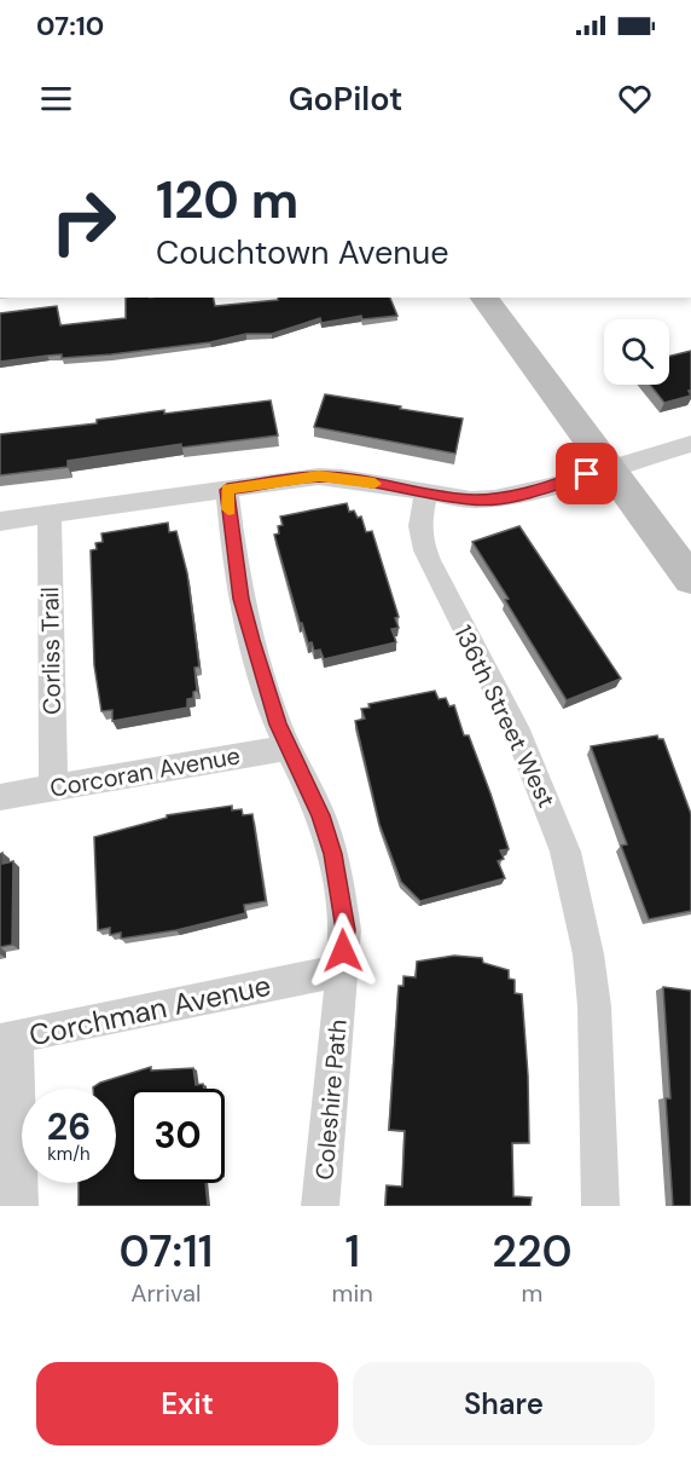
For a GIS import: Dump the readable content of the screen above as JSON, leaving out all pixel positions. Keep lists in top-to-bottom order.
{
  "streets": {
    "street": [
      "Corliss Trail",
      "136th Street West",
      "Corcoran Avenue",
      "Corchman Avenue",
      "Coleshire Path"
    ]
  },
  "crossings": [
    ["Corliss Trail", "Corcoran Avenue"],
    ["Corcoran Avenue", "Coleshire Path"],
    ["Corchman Avenue", "Coleshire Path"]
  ],
  "page": {
    "status": "07:10",
    "header": "GoPilot",
    "turn": ["120 m", "Couchtown Avenue"],
    "speed": "26 km/h",
    "limit": "30",
    "eta": [
      "07:11",
      "Arrival",
      "1",
      "min",
      "220",
      "m"
    ],
    "buttons": ["Exit", "Share"]
  }
}
